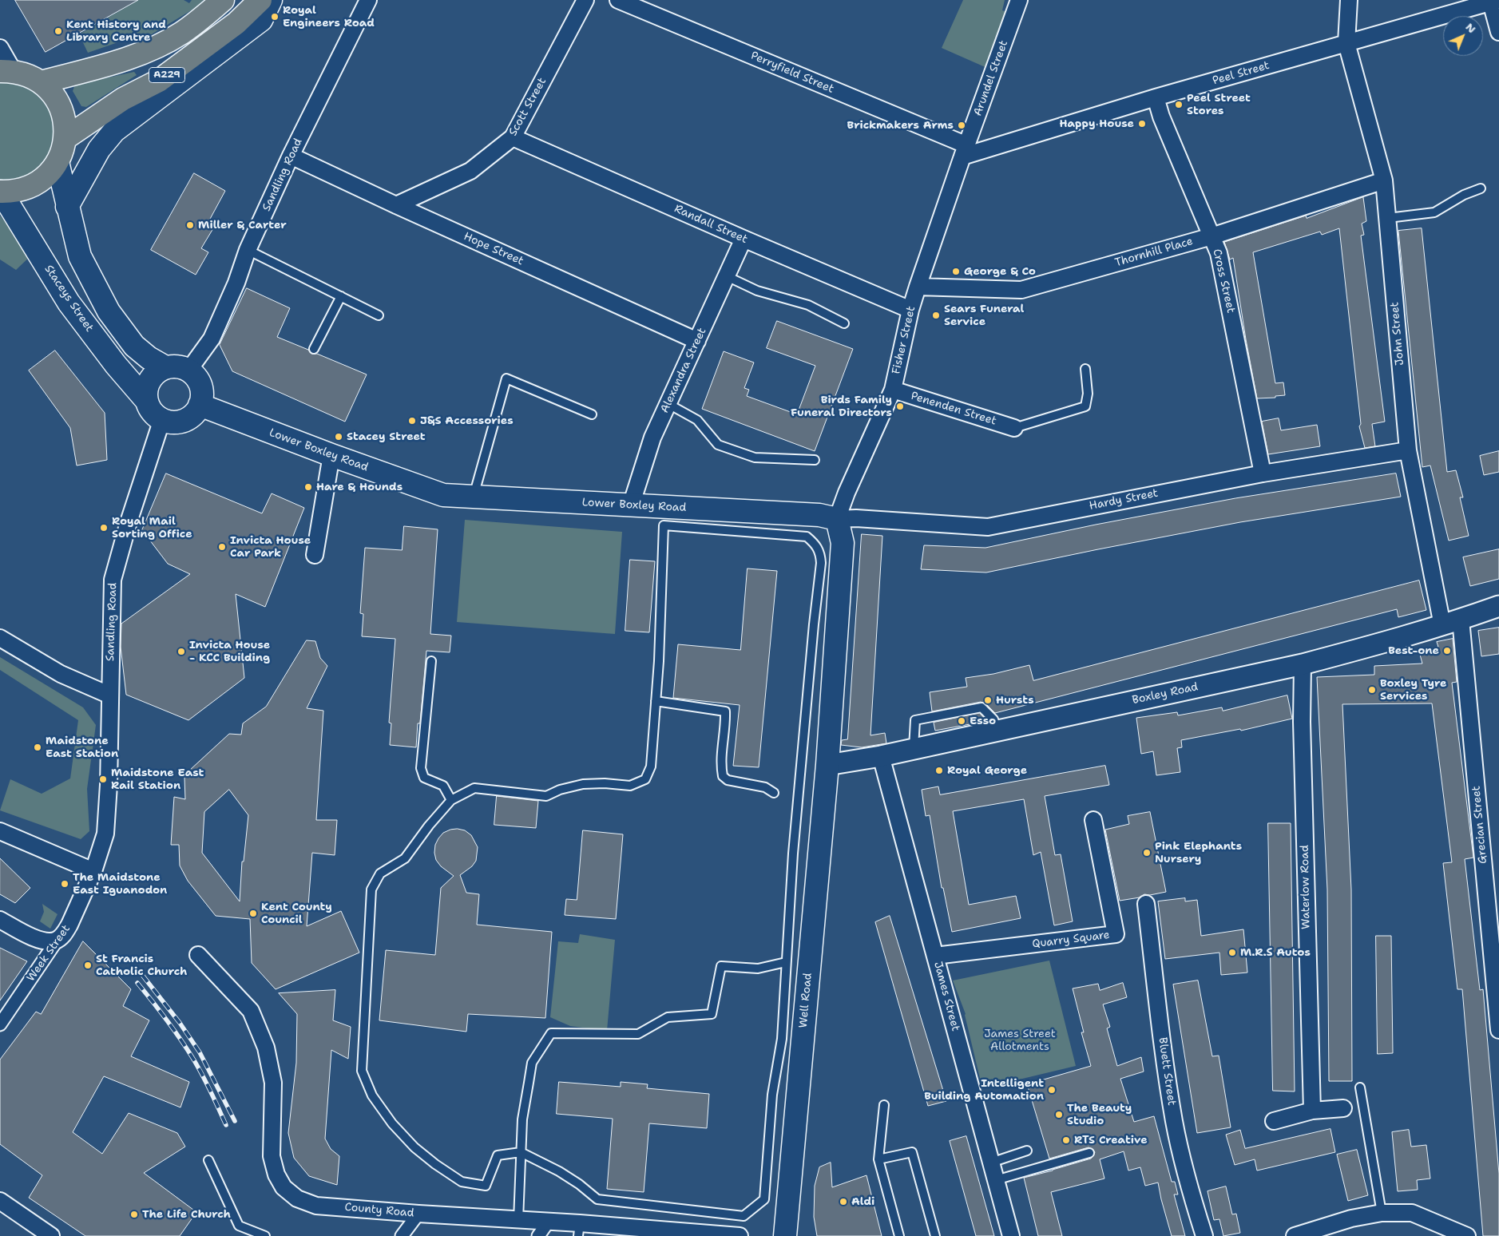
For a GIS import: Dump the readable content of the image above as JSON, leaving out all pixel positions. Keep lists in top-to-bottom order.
{
  "streets": {
    "highway": ["A229"],
    "main road": ["Staceys Street", "Lower Boxley Road", "Well Road"],
    "street": [
      "Perryfield Street",
      "Peel Street",
      "Arundel Street",
      "Scott Street",
      "Sandling Road",
      "Randall Street",
      "Hope Street",
      "Thornhill Place",
      "Cross Street",
      "John Street",
      "Fisher Street",
      "Alexandra Street",
      "Penenden Street",
      "Hardy Street",
      "Boxley Road",
      "Grecian Street",
      "Waterlow Road",
      "Quarry Square",
      "Week Street",
      "James Street",
      "Bluett Street",
      "County Road"
    ]
  },
  "crossings": [
    ["Perryfield Street", "Peel Street"],
    ["Perryfield Street", "Arundel Street"],
    ["Perryfield Street", "Fisher Street"],
    ["Peel Street", "Arundel Street"],
    ["Peel Street", "Cross Street"],
    ["Peel Street", "John Street"],
    ["Peel Street", "Fisher Street"],
    ["Arundel Street", "Fisher Street"],
    ["Scott Street", "Randall Street"],
    ["Scott Street", "Hope Street"],
    ["Sandling Road", "Hope Street"],
    ["Sandling Road", "Staceys Street"],
    ["Sandling Road", "Lower Boxley Road"],
    ["Sandling Road", "Week Street"],
    ["Randall Street", "Fisher Street"],
    ["Randall Street", "Alexandra Street"],
    ["Hope Street", "Alexandra Street"],
    ["Thornhill Place", "Cross Street"],
    ["Thornhill Place", "John Street"],
    ["Thornhill Place", "Fisher Street"],
    ["Cross Street", "Hardy Street"],
    ["Staceys Street", "Lower Boxley Road"],
    ["John Street", "Hardy Street"],
    ["John Street", "Boxley Road"],
    ["Fisher Street", "Penenden Street"],
    ["Fisher Street", "Lower Boxley Road"],
    ["Fisher Street", "Hardy Street"],
    ["Alexandra Street", "Lower Boxley Road"],
    ["Lower Boxley Road", "Hardy Street"],
    ["Boxley Road", "Grecian Street"],
    ["Boxley Road", "Waterlow Road"],
    ["Boxley Road", "James Street"],
    ["Boxley Road", "Well Road"],
    ["Quarry Square", "James Street"]
  ],
  "parks": ["James Street Allotments"],
  "places": [
    "Royal Engineers Road",
    "Kent History and Library Centre",
    "Peel Street Stores",
    "Happy House",
    "Brickmakers Arms",
    "Miller & Carter",
    "George & Co",
    "Sears Funeral Service",
    "Birds Family Funeral Directors",
    "J&S Accessories",
    "Stacey Street",
    "Hare & Hounds",
    "Royal Mail Sorting Office",
    "Invicta House Car Park",
    "Best-one",
    "Invicta House - KCC Building",
    "Boxley Tyre Services",
    "Hursts",
    "Esso",
    "Maidstone East Station",
    "Royal George",
    "Maidstone East Rail Station",
    "Pink Elephants Nursery",
    "The Maidstone East Iguanodon",
    "Kent County Council",
    "M.R.S Autos",
    "St Francis Catholic Church",
    "Intelligent Building Automation",
    "The Beauty Studio",
    "RTS Creative",
    "Aldi",
    "The Life Church"
  ],
  "north": "top right"
}
